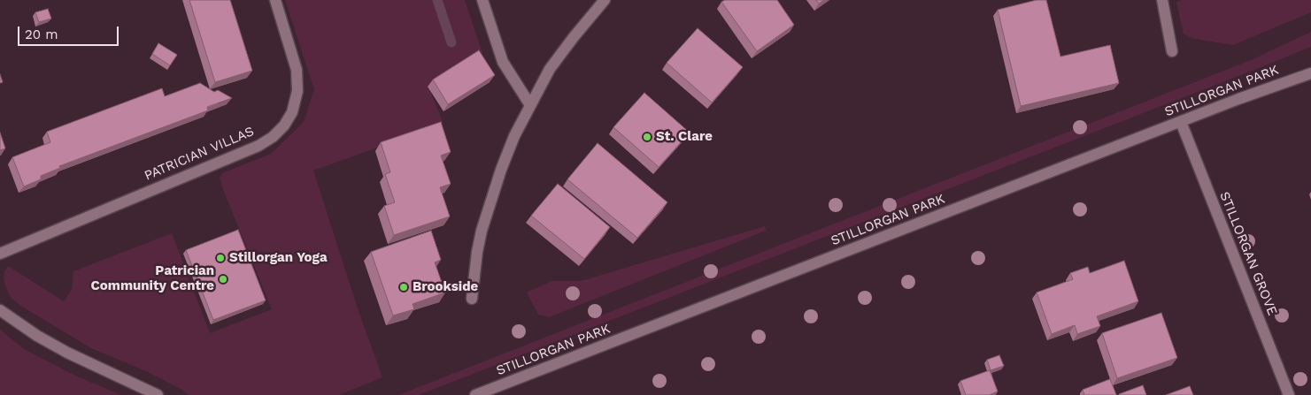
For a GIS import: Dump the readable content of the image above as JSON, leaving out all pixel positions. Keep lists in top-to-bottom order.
{
  "streets": {
    "street": ["STILLORGAN PARK", "PATRICIAN VILLAS", "STILLORGAN GROVE"]
  },
  "crossings": [
    ["STILLORGAN PARK", "STILLORGAN GROVE"]
  ],
  "places": [
    "St. Clare",
    "Stillorgan Yoga",
    "Patrician Community Centre",
    "Brookside"
  ],
  "scale_bar": "20 m"
}
